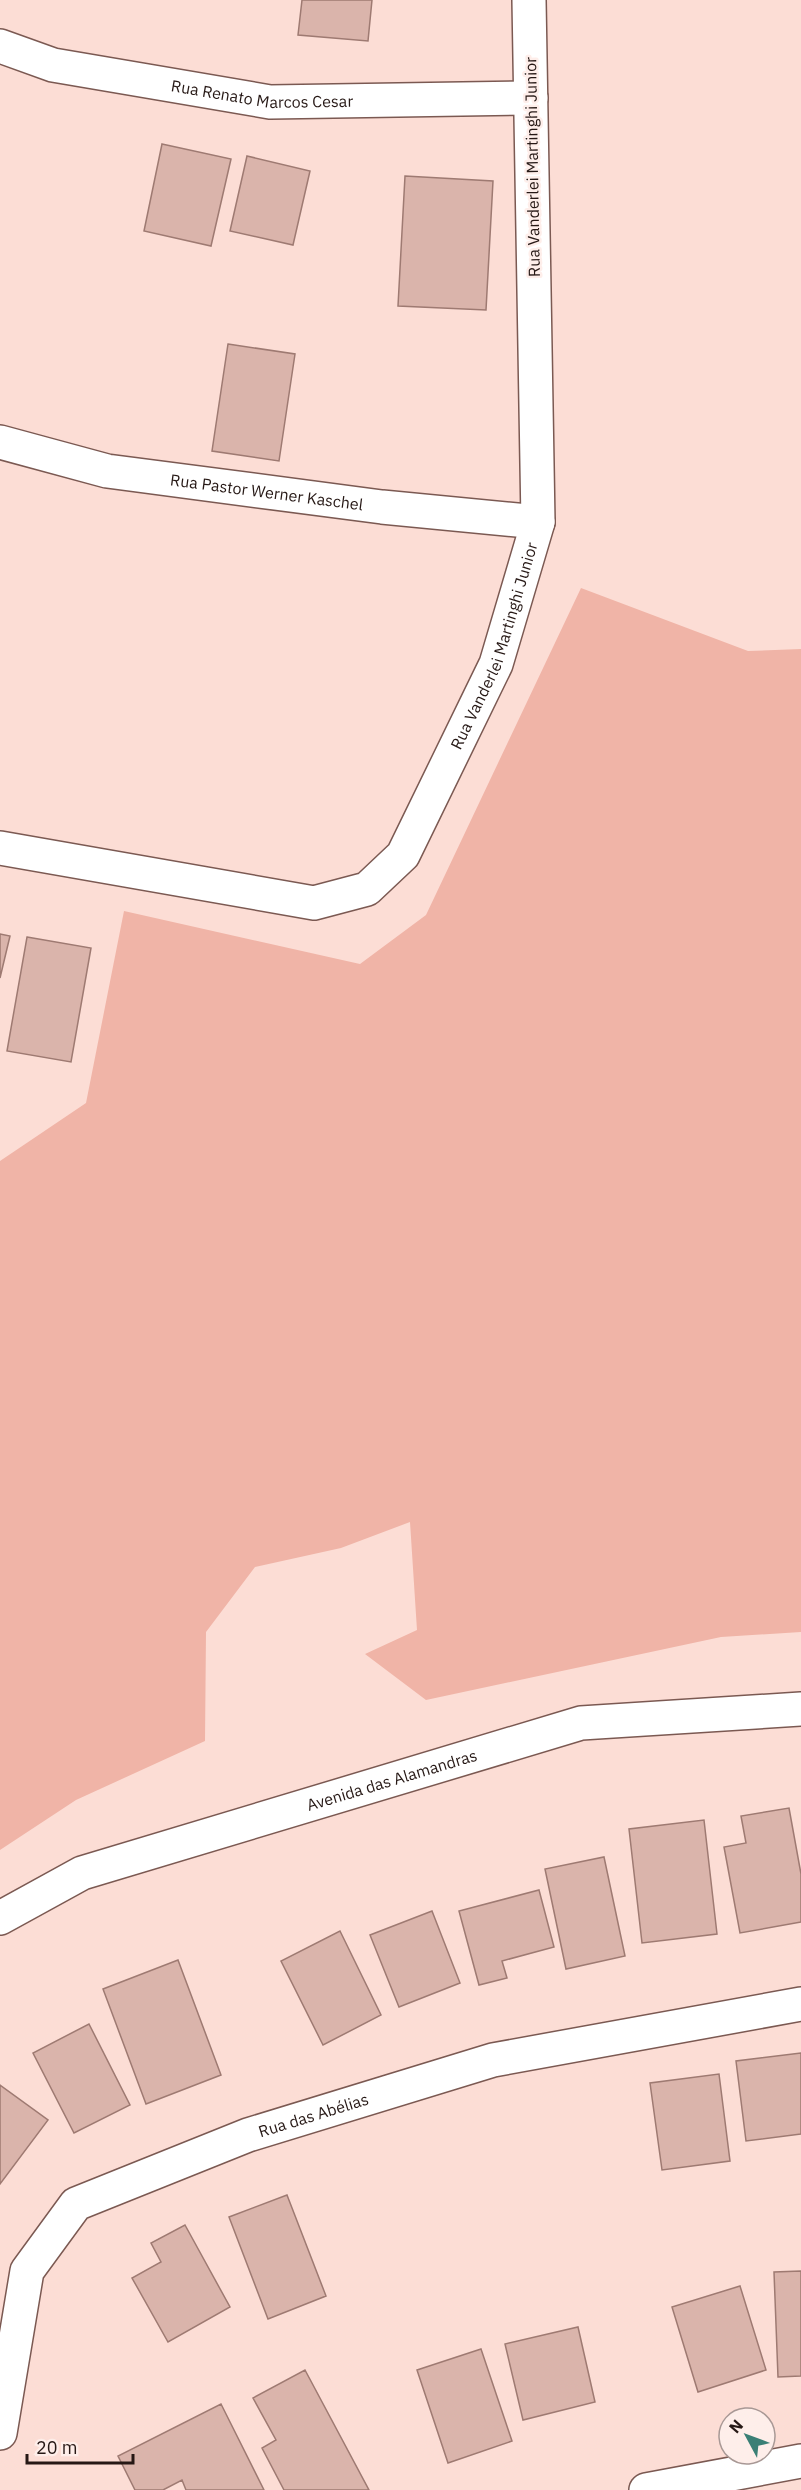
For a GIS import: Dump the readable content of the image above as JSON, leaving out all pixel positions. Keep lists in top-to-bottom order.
{
  "streets": {
    "street": [
      "Rua Renato Marcos Cesar",
      "Rua Vanderlei Martinghi Junior",
      "Rua Pastor Werner Kaschel",
      "Avenida das Alamandras",
      "Rua das Abélias"
    ]
  },
  "crossings": [
    ["Rua Renato Marcos Cesar", "Rua Vanderlei Martinghi Junior"],
    ["Rua Vanderlei Martinghi Junior", "Rua Pastor Werner Kaschel"]
  ],
  "scale_bar": "20 m",
  "north": "top left"
}
